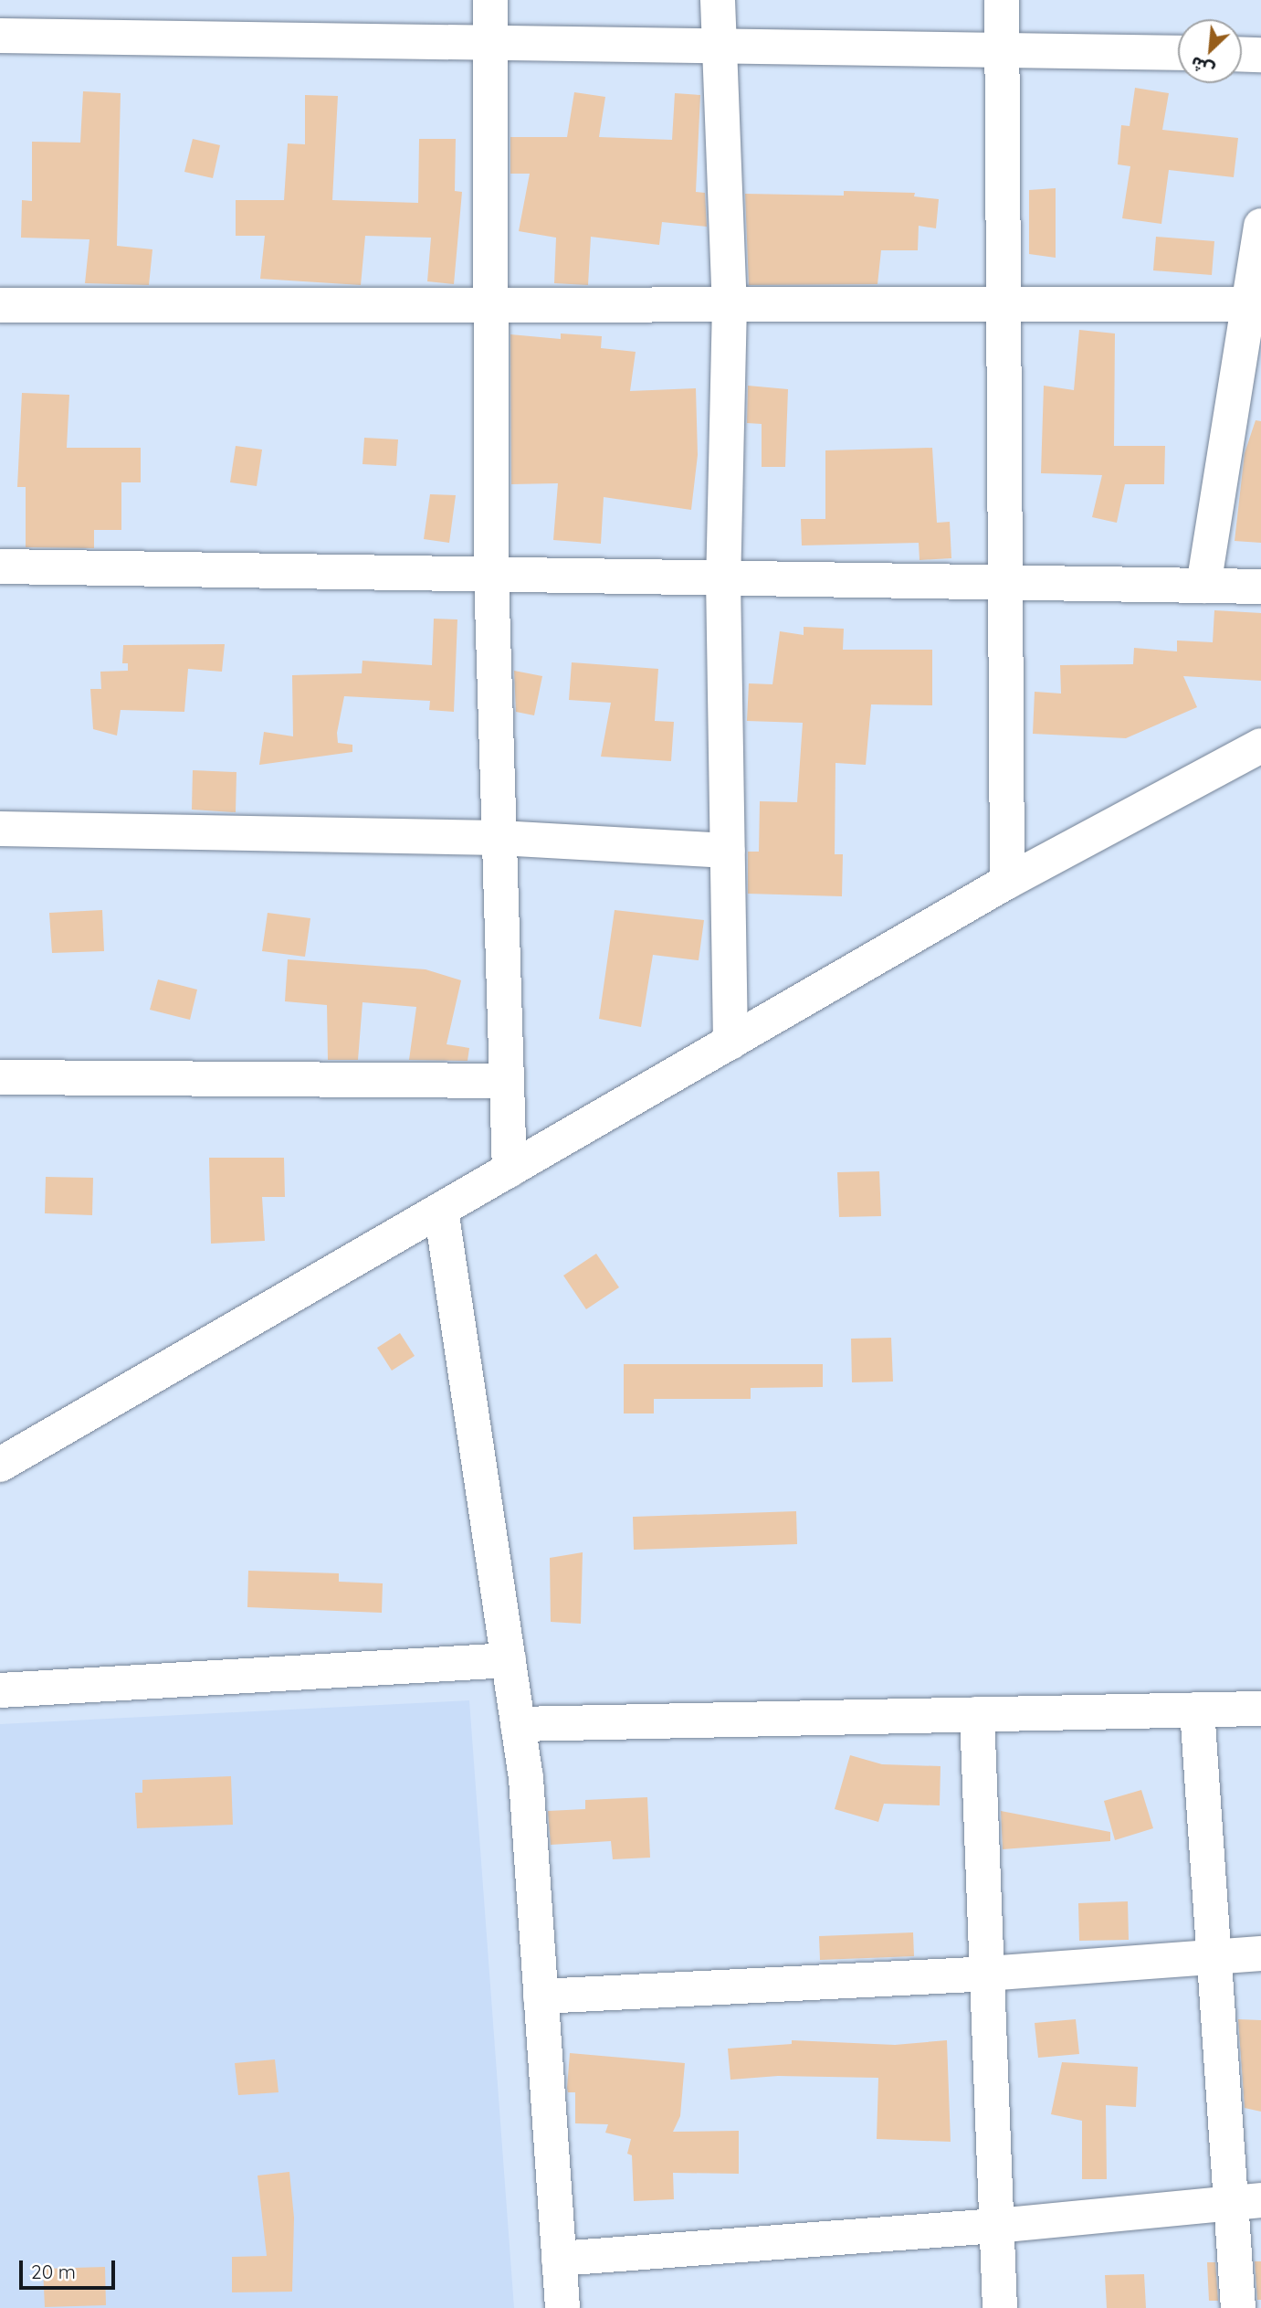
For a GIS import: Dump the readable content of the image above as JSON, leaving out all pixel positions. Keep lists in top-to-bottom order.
{
  "scale_bar": "20 m",
  "north": "bottom left"
}
